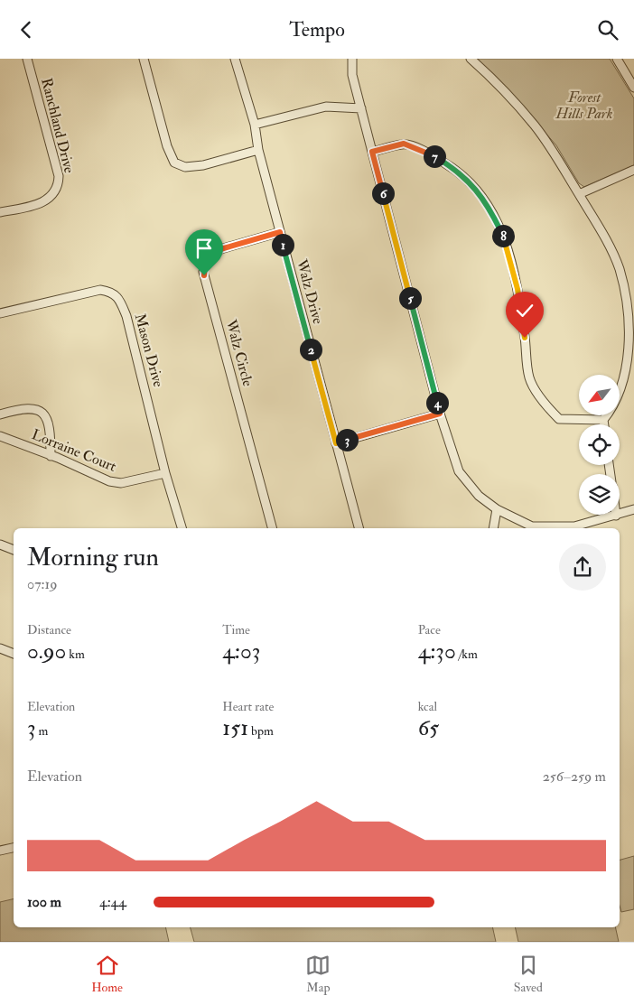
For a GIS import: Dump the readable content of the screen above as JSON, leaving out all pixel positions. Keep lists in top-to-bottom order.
{
  "streets": {
    "street": [
      "Ranchland Drive",
      "Walz Drive",
      "Mason Drive",
      "Walz Circle",
      "Lorraine Court"
    ]
  },
  "crossings": [
    ["Walz Drive", "Walz Circle"],
    ["Mason Drive", "Lorraine Court"]
  ],
  "parks": ["Forest Hills Park"],
  "north": "bottom left",
  "page": {
    "header": "Tempo",
    "pins": [
      "7",
      "6",
      "8",
      "1",
      "5",
      "2",
      "4",
      "3"
    ],
    "heading": ["Morning run", "07:19"],
    "stats": [
      ["Distance", "0.90 km"],
      ["Time", "4:03"],
      ["Pace", "4:30 /km"],
      ["Elevation", "3 m"],
      ["Heart rate", "151 bpm"],
      ["kcal", "65"]
    ],
    "chart": ["Elevation", "256–259 m"],
    "list": [
      {
        "name": "100 m",
        "note": "4:44"
      }
    ],
    "tabs": ["Home", "Map", "Saved"]
  }
}
